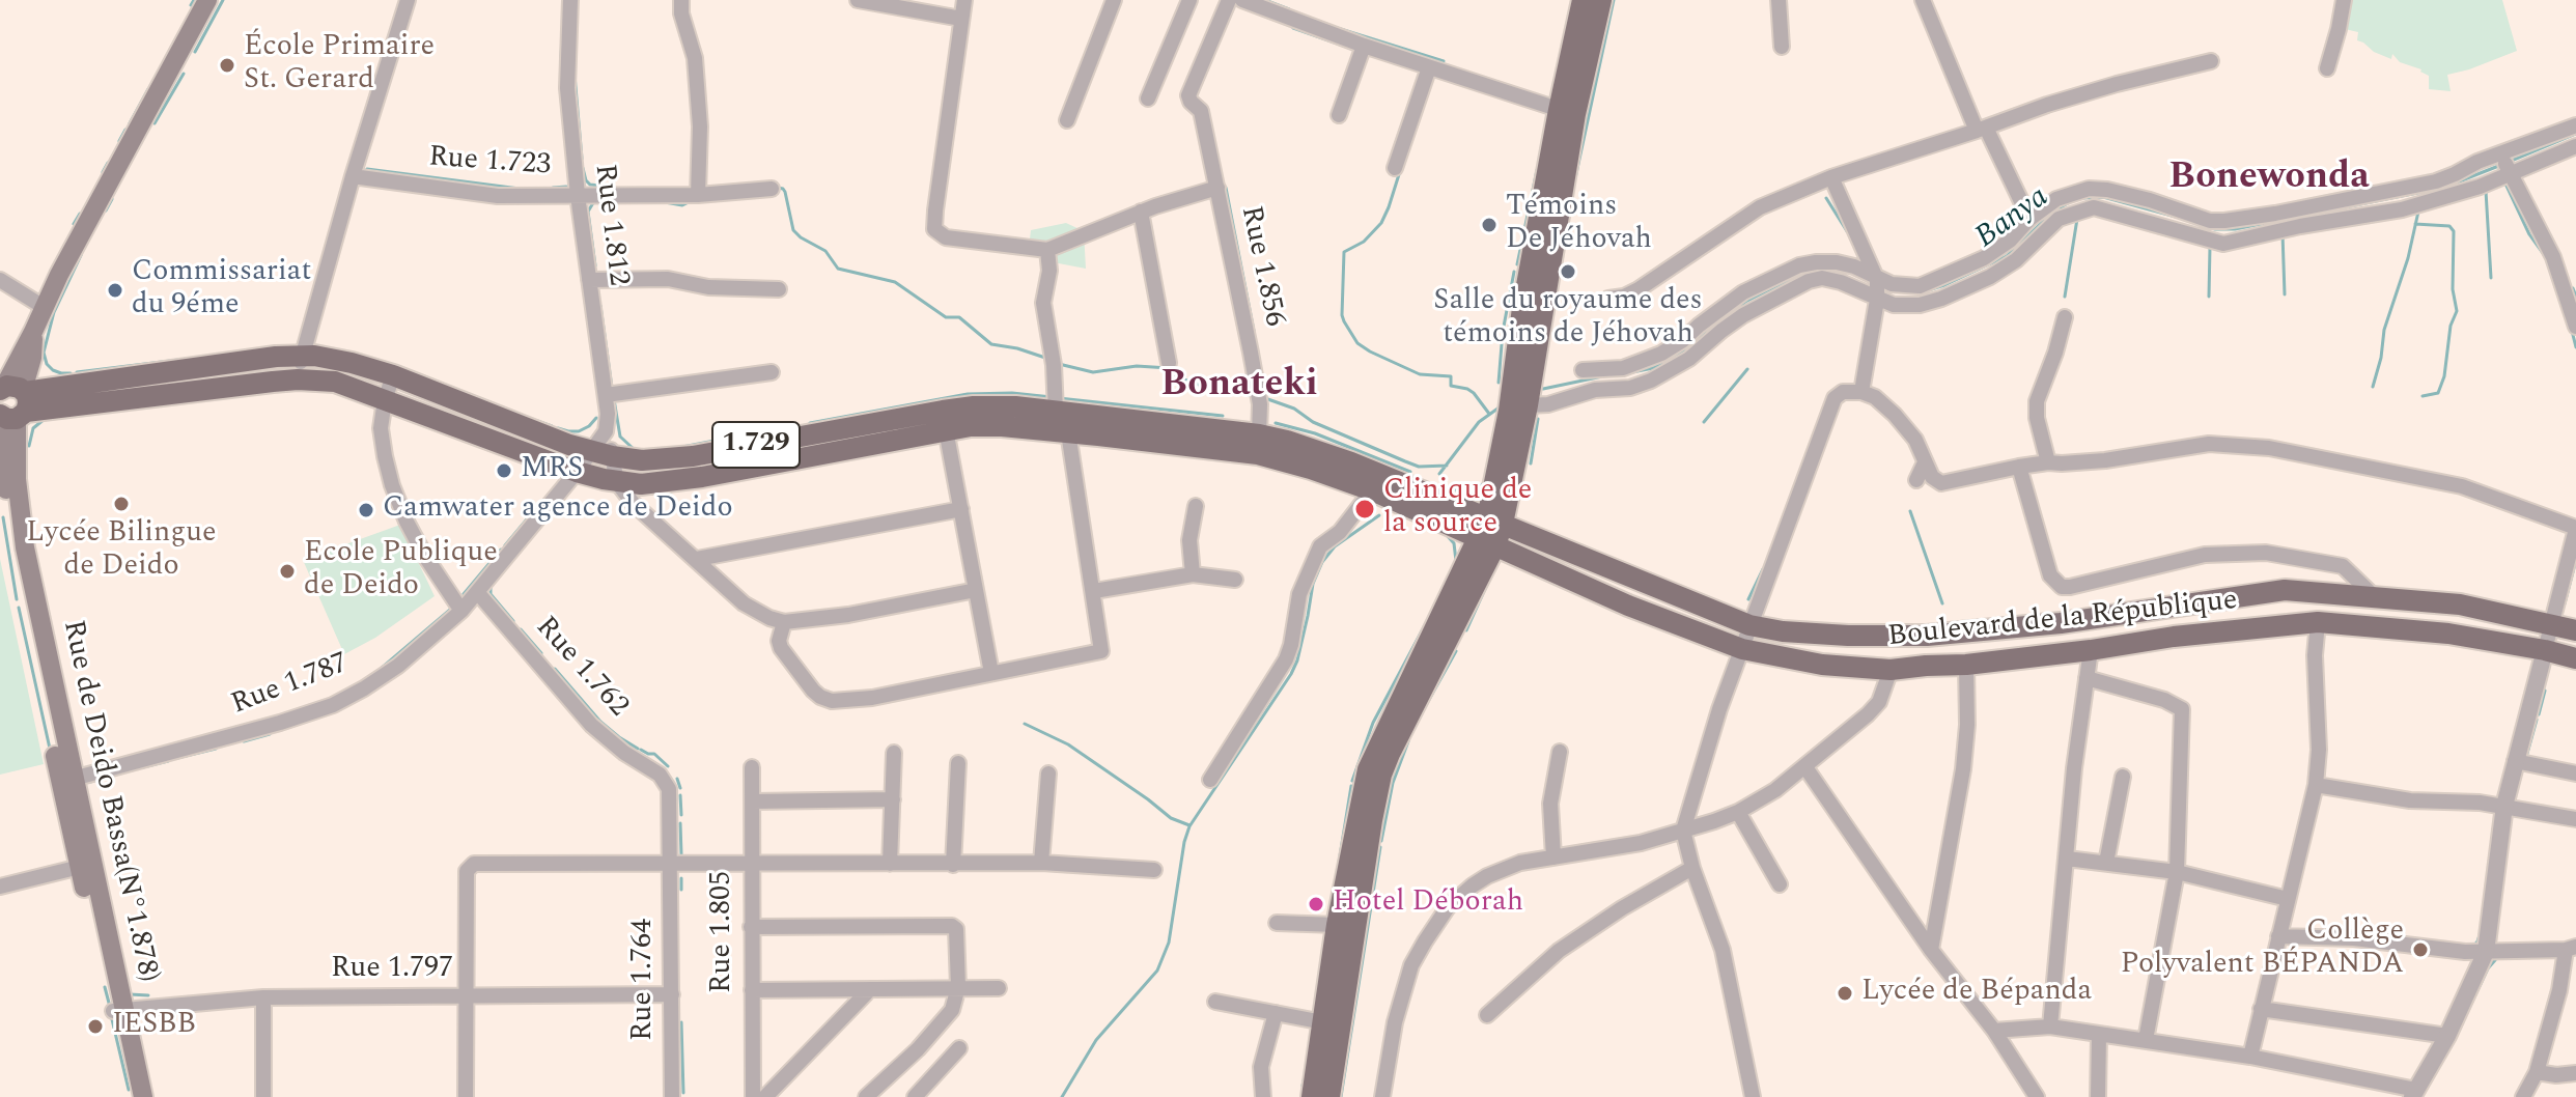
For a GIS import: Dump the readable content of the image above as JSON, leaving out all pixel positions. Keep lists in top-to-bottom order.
{
  "streets": {
    "main road": ["1.729", "Boulevard de la République", "Rue de Deido Bassa(N°1.878)"],
    "street": [
      "Rue 1.723",
      "Rue 1.812",
      "Rue 1.856",
      "Rue 1.762",
      "Rue 1.787",
      "Rue 1.805",
      "Rue 1.797",
      "Rue 1.764"
    ]
  },
  "crossings": [
    ["Rue 1.723", "Rue 1.812"],
    ["Rue 1.812", "Boulevard de la République"],
    ["Rue 1.812", "Rue 1.787"],
    ["Rue 1.856", "Boulevard de la République"],
    ["Boulevard de la République", "Rue 1.787"],
    ["Boulevard de la République", "Rue de Deido Bassa(N°1.878)"],
    ["Rue 1.762", "Rue 1.787"],
    ["Rue 1.762", "Rue 1.764"],
    ["Rue 1.787", "Rue de Deido Bassa(N°1.878)"],
    ["Rue de Deido Bassa(N°1.878)", "Rue 1.797"],
    ["Rue 1.797", "Rue 1.764"]
  ],
  "districts": ["Bonewonda", "Bonateki"],
  "water": ["Banya"],
  "places": [
    "École Primaire St. Gerard",
    "Témoins De Jéhovah",
    "Salle du royaume des témoins de Jéhovah",
    "Commissariat du 9éme",
    "MRS",
    "Lycée Bilingue de Deido",
    "Clinique de la source",
    "Camwater agence de Deido",
    "Ecole Publique de Deido",
    "Hotel Déborah",
    "Collège Polyvalent BÉPANDA",
    "Lycée de Bépanda",
    "IESBB"
  ]
}
